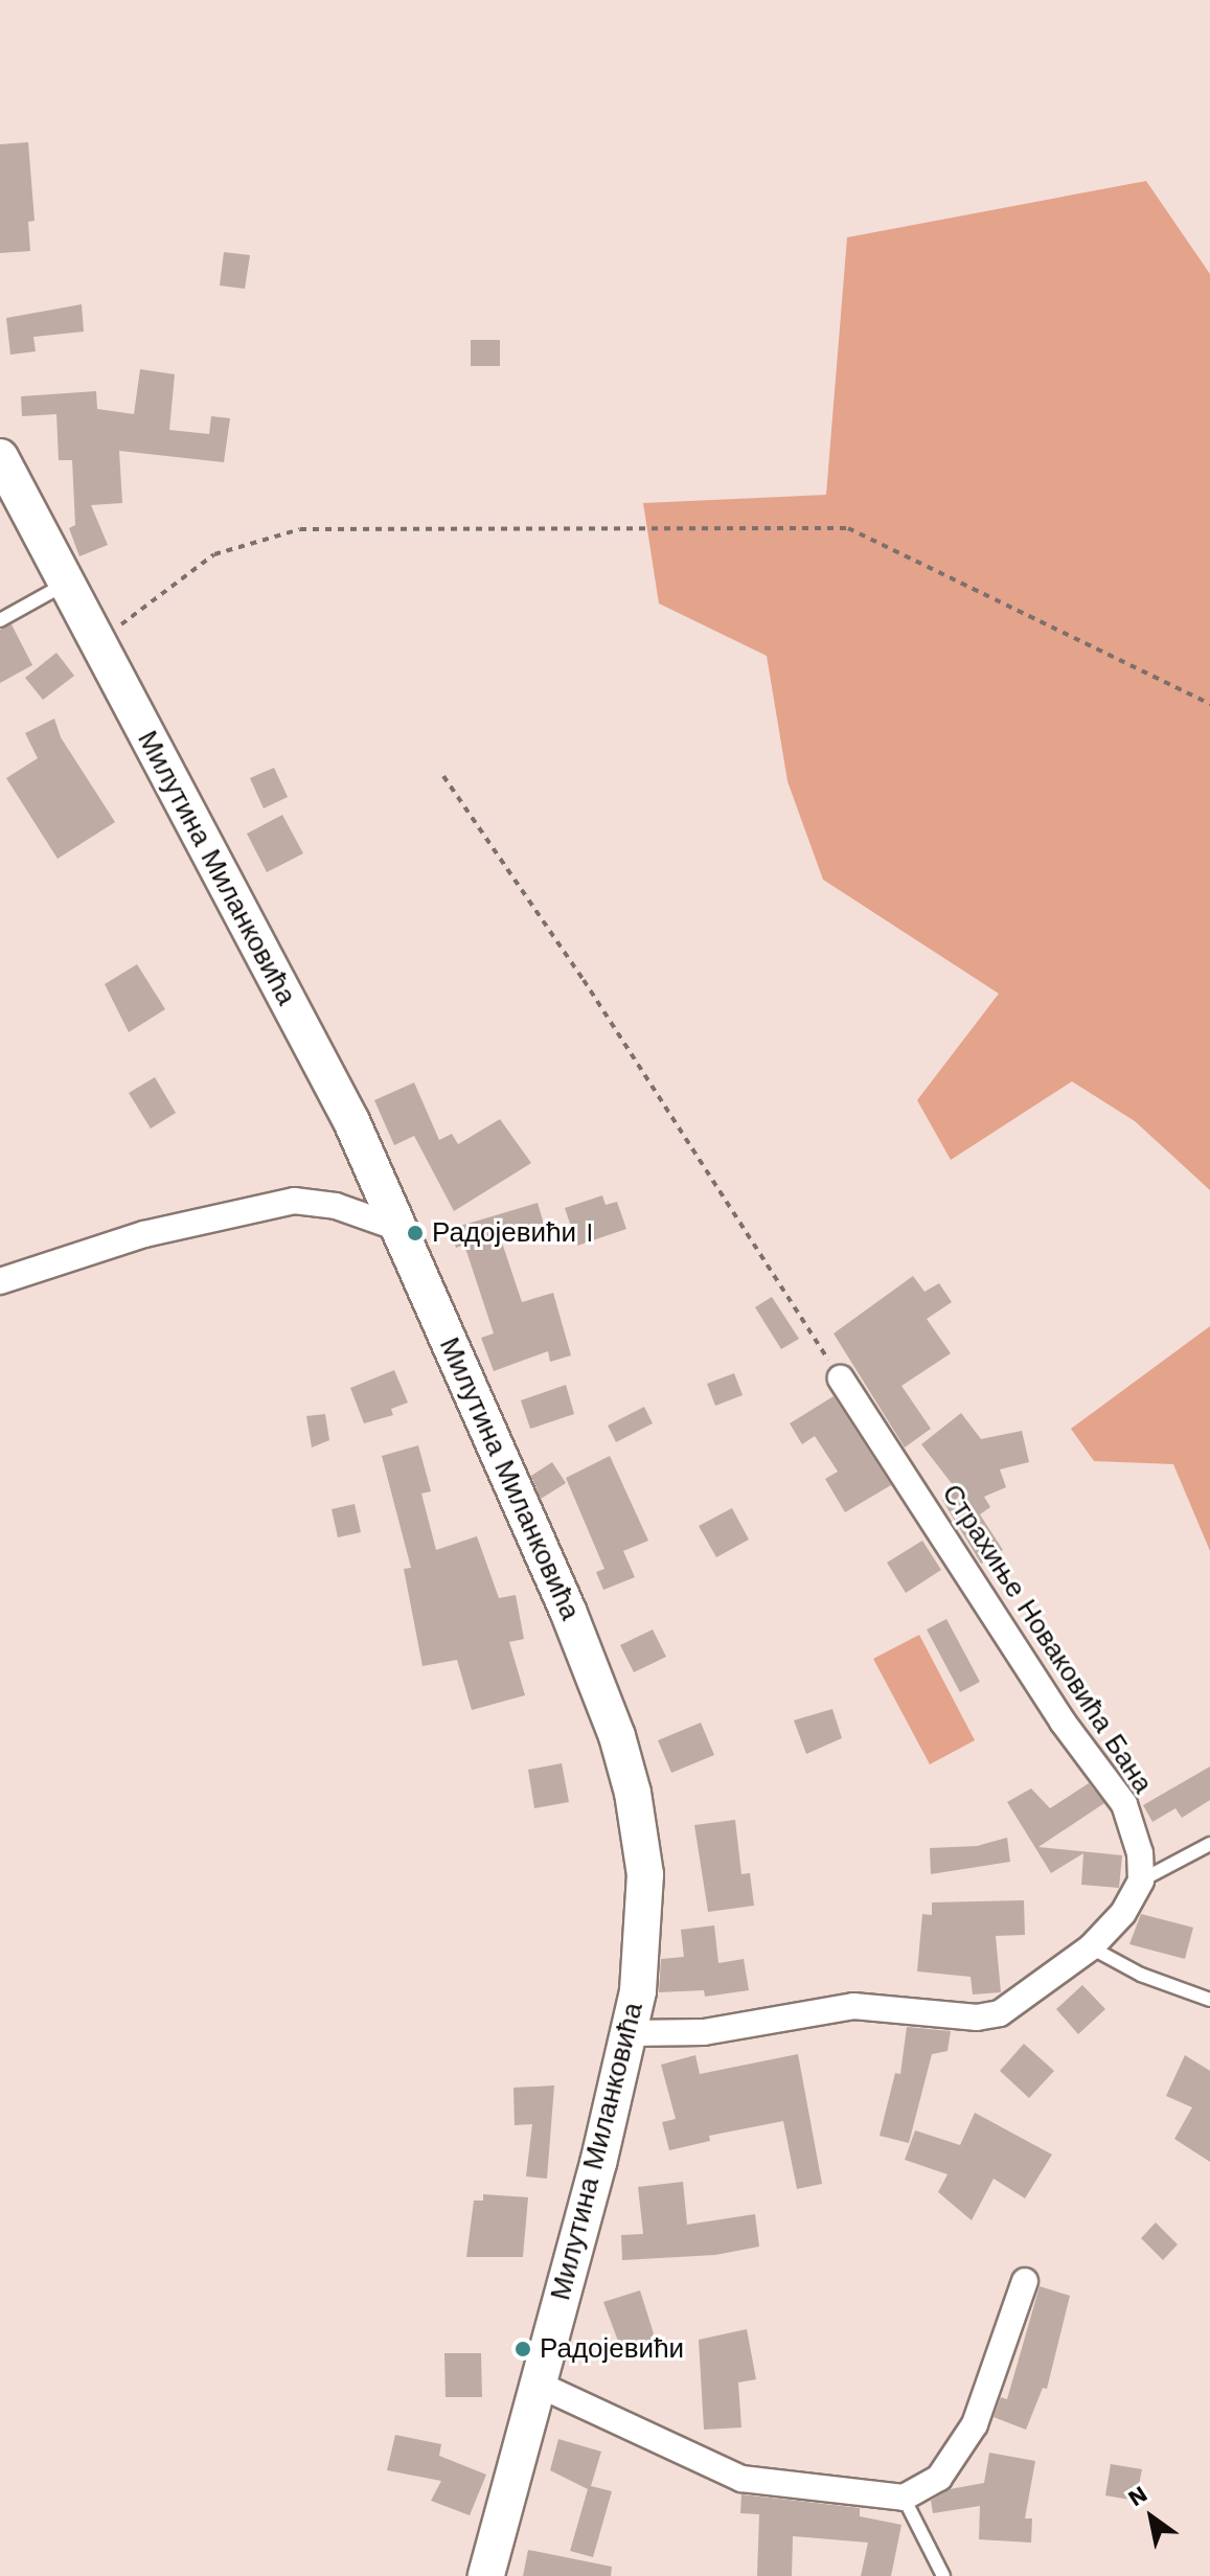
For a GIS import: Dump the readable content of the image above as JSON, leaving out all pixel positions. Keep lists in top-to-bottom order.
{
  "streets": {
    "main road": ["Милутина Миланковића"],
    "street": ["Страхиње Новаковића Бана"]
  },
  "places": ["Радојевићи I", "Радојевићи"],
  "north": "top left"
}
